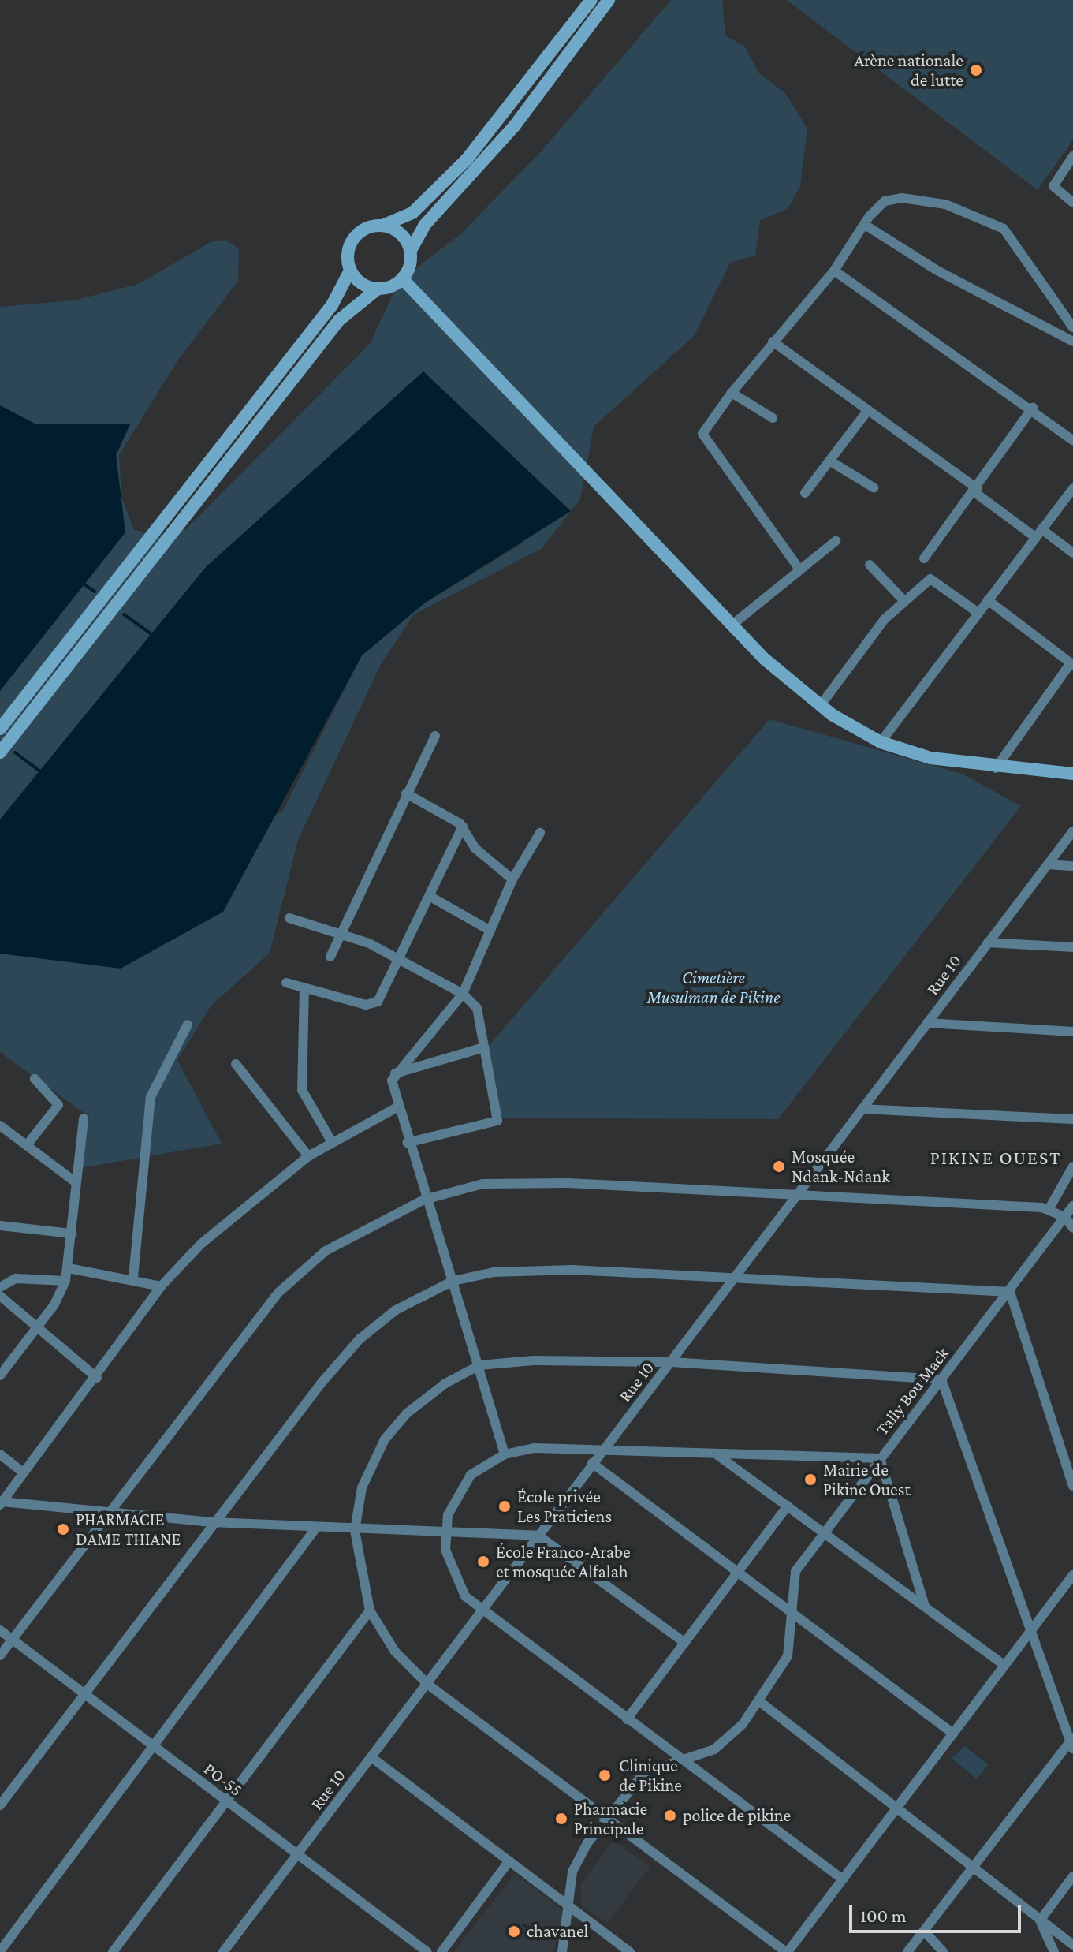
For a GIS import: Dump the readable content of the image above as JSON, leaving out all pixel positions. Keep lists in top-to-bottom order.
{
  "streets": {
    "street": ["Rue 10", "Tally Bou Mack", "PO-55"]
  },
  "crossings": [
    ["Rue 10", "PO-55"]
  ],
  "districts": ["PIKINE OUEST"],
  "parks": ["Cimetière Musulman de Pikine"],
  "places": [
    "Arène nationale de lutte",
    "Mosquée Ndank-Ndank",
    "Mairie de Pikine Ouest",
    "École privée Les Praticiens",
    "PHARMACIE DAME THIANE",
    "École Franco-Arabe et mosquée Alfalah",
    "Clinique de Pikine",
    "police de pikine",
    "Pharmacie Principale",
    "chavanel"
  ],
  "scale_bar": "100 m"
}
